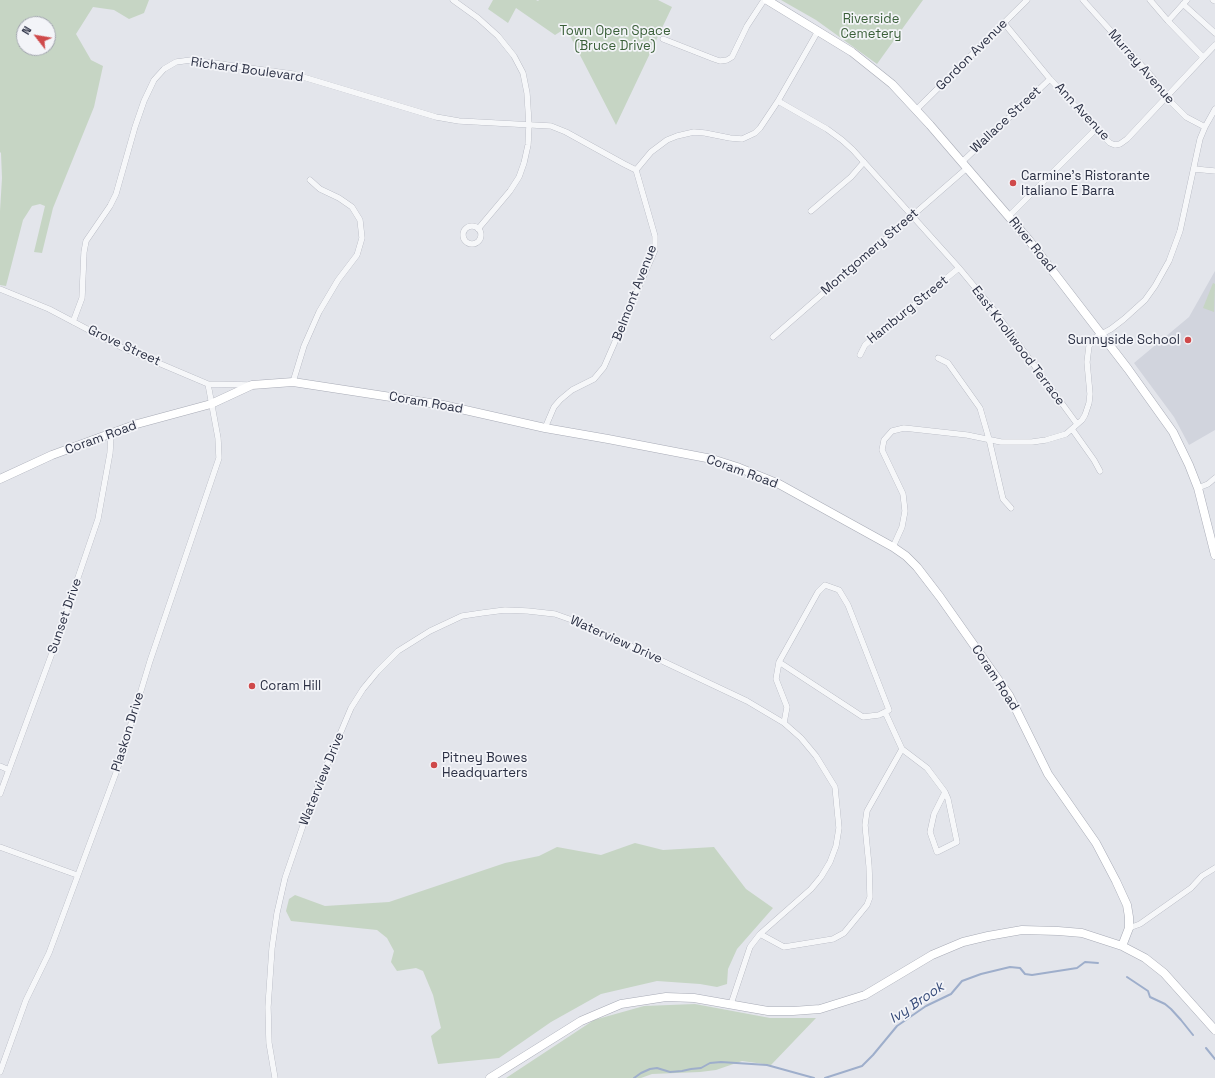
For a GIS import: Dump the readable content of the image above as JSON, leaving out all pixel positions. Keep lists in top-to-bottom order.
{
  "streets": {
    "main road": ["River Road", "Coram Road"],
    "street": [
      "Gordon Avenue",
      "Murray Avenue",
      "Richard Boulevard",
      "Ann Avenue",
      "Wallace Street",
      "Montgomery Street",
      "Belmont Avenue",
      "Hamburg Street",
      "Grove Street",
      "East Knollwood Terrace",
      "Sunset Drive",
      "Waterview Drive",
      "Plaskon Drive"
    ]
  },
  "crossings": [
    ["Gordon Avenue", "Ann Avenue"],
    ["Gordon Avenue", "River Road"],
    ["Murray Avenue", "Ann Avenue"],
    ["Richard Boulevard", "Belmont Avenue"],
    ["Richard Boulevard", "Grove Street"],
    ["Ann Avenue", "Wallace Street"],
    ["Wallace Street", "River Road"],
    ["Wallace Street", "Montgomery Street"],
    ["River Road", "Montgomery Street"],
    ["Montgomery Street", "East Knollwood Terrace"],
    ["Belmont Avenue", "Coram Road"],
    ["Hamburg Street", "East Knollwood Terrace"],
    ["Grove Street", "Coram Road"],
    ["Grove Street", "Plaskon Drive"],
    ["Coram Road", "Sunset Drive"],
    ["Coram Road", "Plaskon Drive"]
  ],
  "water": ["Ivy Brook"],
  "parks": ["Riverside Cemetery", "Town Open Space (Bruce Drive)"],
  "places": [
    "Carmine's Ristorante Italiano E Barra",
    "Sunnyside School",
    "Coram Hill",
    "Pitney Bowes Headquarters"
  ],
  "north": "top left"
}
